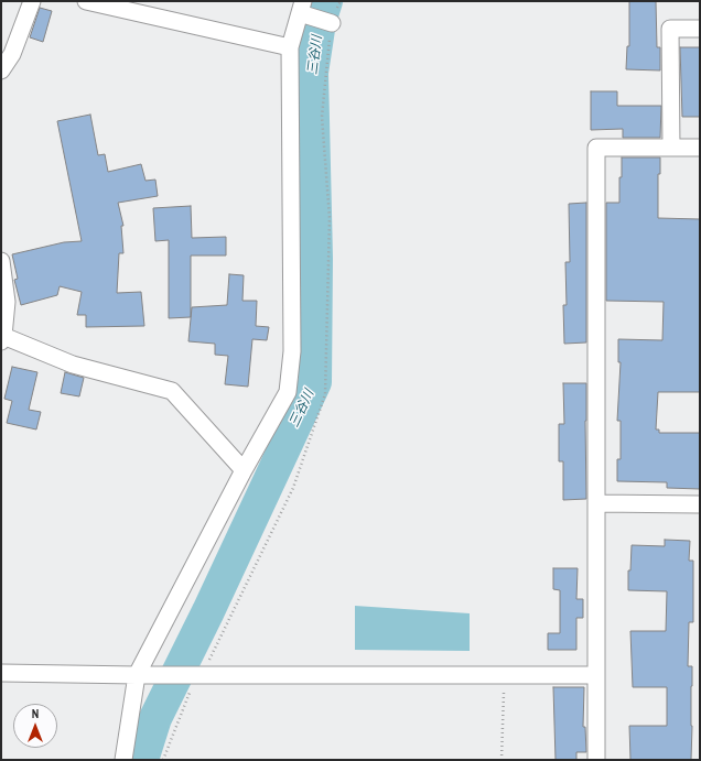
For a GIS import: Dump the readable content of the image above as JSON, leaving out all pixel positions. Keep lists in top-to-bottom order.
{
  "water": ["三谷川"],
  "north": "top"
}
